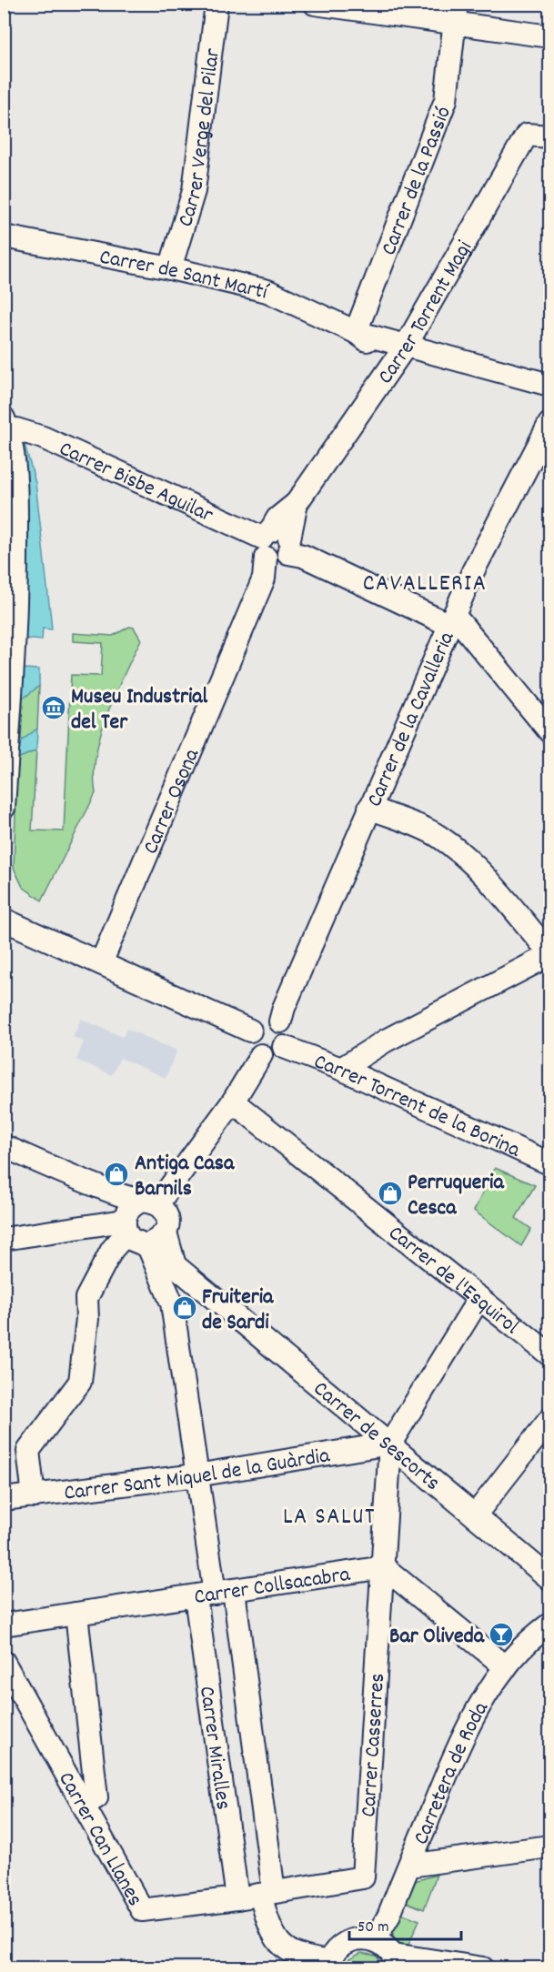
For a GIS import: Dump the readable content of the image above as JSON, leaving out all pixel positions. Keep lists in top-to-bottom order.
{
  "streets": {
    "street": [
      "Carrer Verge del Pilar",
      "Carrer de la Passió",
      "Carrer de Sant Martí",
      "Carrer Torrent Magi",
      "Carrer Bisbe Aguilar",
      "Carrer de la Cavalleria",
      "Carrer Osona",
      "Carrer Torrent de la Borina",
      "Carrer de l'Esquirol",
      "Carrer de Sescorts",
      "Carrer Sant Miquel de la Guàrdia",
      "Carrer Collsacabra",
      "Carrer Casserres",
      "Carrer Miralles",
      "Carretera de Roda",
      "Carrer Can Llanes"
    ]
  },
  "crossings": [
    ["Carrer Verge del Pilar", "Carrer de Sant Martí"],
    ["Carrer de la Passió", "Carrer de Sant Martí"],
    ["Carrer de Sant Martí", "Carrer Torrent Magi"],
    ["Carrer Torrent Magi", "Carrer Bisbe Aguilar"],
    ["Carrer Torrent Magi", "Carrer Osona"],
    ["Carrer Bisbe Aguilar", "Carrer de la Cavalleria"],
    ["Carrer Bisbe Aguilar", "Carrer Osona"],
    ["Carrer de la Cavalleria", "Carrer Torrent de la Borina"],
    ["Carrer de l'Esquirol", "Carrer Casserres"],
    ["Carrer de Sescorts", "Carrer Sant Miquel de la Guàrdia"],
    ["Carrer de Sescorts", "Carrer Casserres"],
    ["Carrer de Sescorts", "Carrer Miralles"],
    ["Carrer Sant Miquel de la Guàrdia", "Carrer Casserres"],
    ["Carrer Sant Miquel de la Guàrdia", "Carrer Miralles"],
    ["Carrer Collsacabra", "Carrer Casserres"],
    ["Carrer Collsacabra", "Carrer Miralles"],
    ["Carrer Casserres", "Carrer Miralles"],
    ["Carrer Casserres", "Carrer Can Llanes"],
    ["Carrer Miralles", "Carrer Can Llanes"]
  ],
  "districts": ["CAVALLERIA", "LA SALUT"],
  "places": {
    "museum": ["Museu Industrial del Ter"],
    "shop": ["Antiga Casa Barnils", "Perruqueria Cesca", "Fruiteria de Sardi"],
    "bar": ["Bar Oliveda"]
  },
  "scale_bar": "50 m"
}
